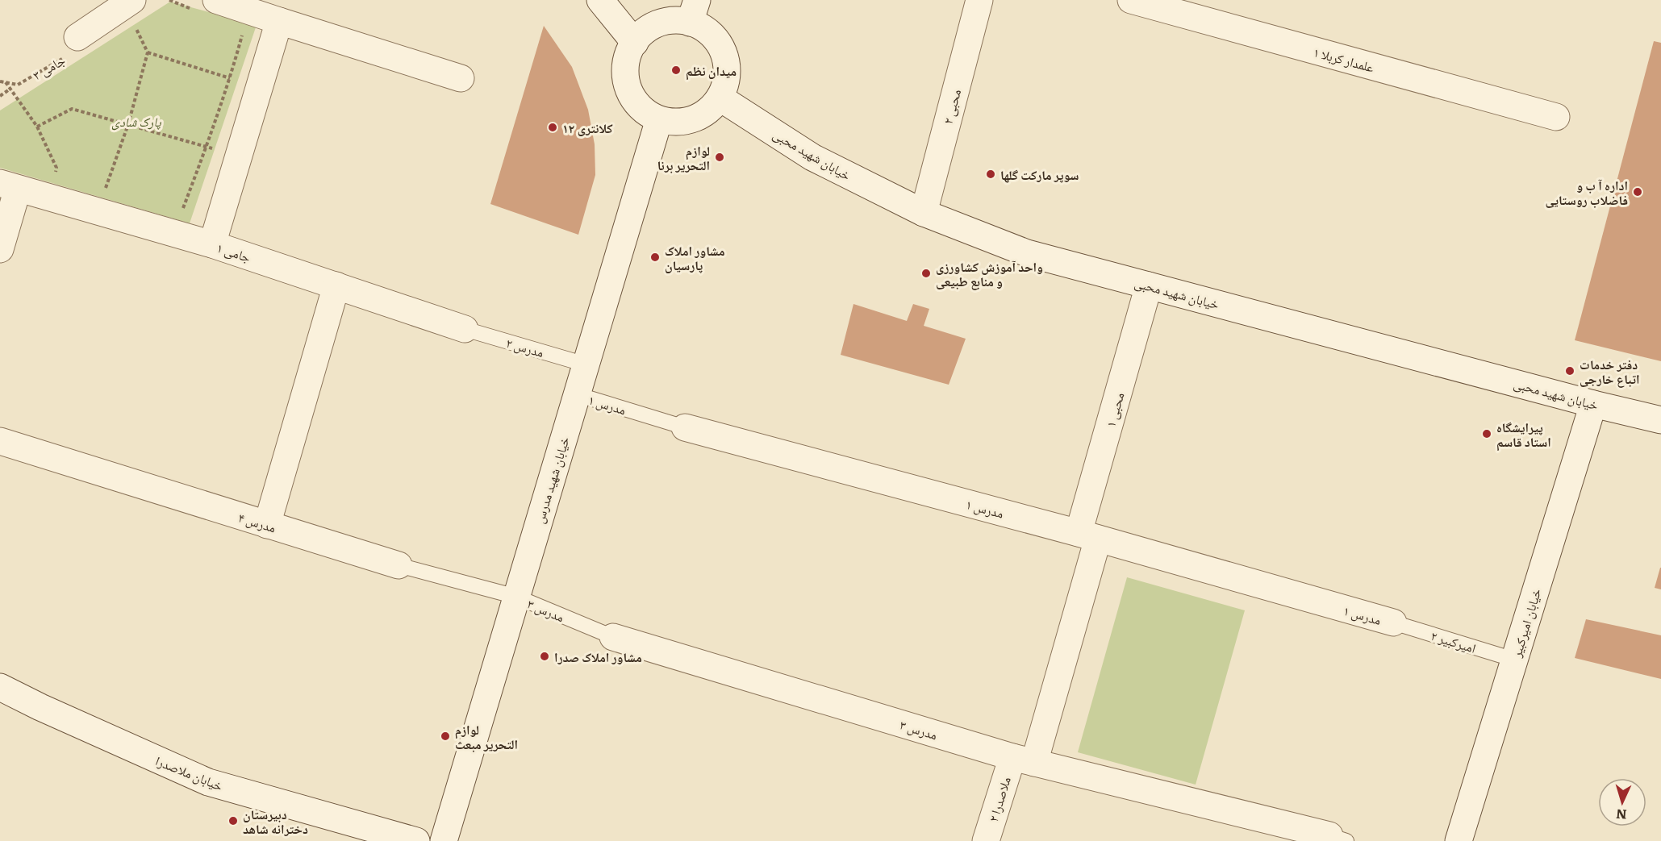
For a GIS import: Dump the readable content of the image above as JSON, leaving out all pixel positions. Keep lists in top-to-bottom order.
{
  "streets": {
    "street": [
      "علمدار کربلا ۱",
      "محبی ۲",
      "خیابان شهید محبی",
      "جامی ۱",
      "مدرس ۱",
      "محبی ۱",
      "خیابان شهید مدرس",
      "مدرس ۴",
      "مدرس ۳",
      "خیابان امیرکبیر",
      "خیابان ملاصدرا",
      "ملاصدرا ۲"
    ],
    "lane": ["مدرس ۲", "امیرکبیر ۲"],
    "path": ["جامی ۳"]
  },
  "crossings": [
    ["محبی ۲", "خیابان شهید محبی"],
    ["خیابان شهید محبی", "محبی ۱"],
    ["خیابان شهید محبی", "خیابان شهید مدرس"],
    ["خیابان شهید محبی", "خیابان امیرکبیر"],
    ["جامی ۱", "مدرس ۲"],
    ["مدرس ۲", "خیابان شهید مدرس"],
    ["مدرس ۱", "محبی ۱"],
    ["مدرس ۱", "خیابان شهید مدرس"],
    ["مدرس ۱", "امیرکبیر ۲"],
    ["محبی ۱", "مدرس ۳"],
    ["محبی ۱", "ملاصدرا ۲"],
    ["خیابان شهید مدرس", "مدرس ۴"],
    ["خیابان شهید مدرس", "مدرس ۳"],
    ["مدرس ۴", "مدرس ۳"],
    ["مدرس ۳", "ملاصدرا ۲"],
    ["خیابان امیرکبیر", "امیرکبیر ۲"]
  ],
  "parks": ["پارک شادی"],
  "places": [
    "میدان نظم",
    "کلانتری ۱۲",
    "لوازم التحریر برنا",
    "سوپر مارکت گلها",
    "اداره آ ب و فاضلاب روستایی",
    "مشاور املاک پارسیان",
    "واحد آموزش کشاورزی و منابع طبیعی",
    "دفتر خدمات اتباع خارجی",
    "پیرایشگاه استاد قاسم",
    "مشاور املاک صدرا",
    "لوازم التحریر مبعث",
    "دبیرستان دخترانه شاهد"
  ],
  "north": "bottom"
}
